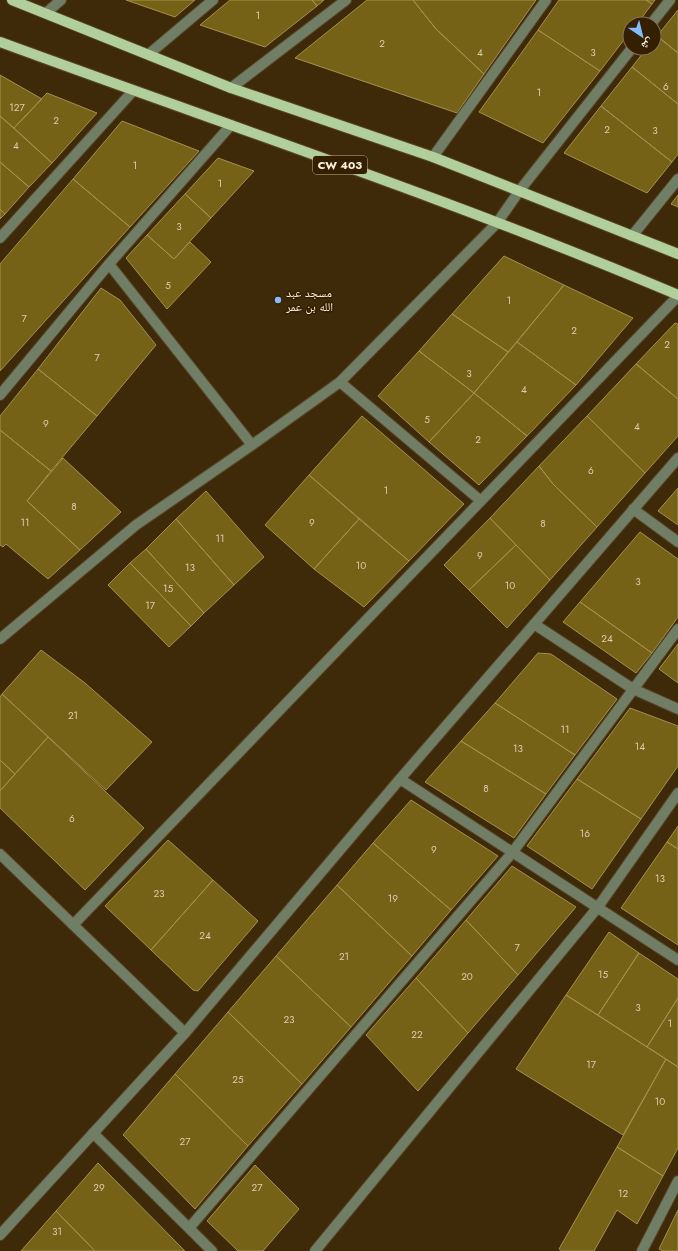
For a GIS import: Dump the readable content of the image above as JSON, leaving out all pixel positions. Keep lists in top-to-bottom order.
{
  "streets": {
    "main road": ["CW 403"]
  },
  "places": ["مسجد عبد الله بن عمر"],
  "house_numbers": [
    "1",
    "2",
    "4",
    "3",
    "6",
    "1",
    "127",
    "2",
    "2",
    "3",
    "4",
    "1",
    "1",
    "3",
    "5",
    "1",
    "7",
    "2",
    "2",
    "7",
    "3",
    "4",
    "5",
    "9",
    "4",
    "2",
    "6",
    "1",
    "8",
    "11",
    "9",
    "8",
    "11",
    "9",
    "10",
    "13",
    "3",
    "10",
    "15",
    "17",
    "24",
    "21",
    "11",
    "14",
    "13",
    "8",
    "6",
    "16",
    "9",
    "13",
    "23",
    "19",
    "24",
    "7",
    "21",
    "15",
    "20",
    "3",
    "23",
    "1",
    "22",
    "17",
    "25",
    "10",
    "27",
    "29",
    "27",
    "12",
    "31"
  ],
  "north": "bottom right"
}
